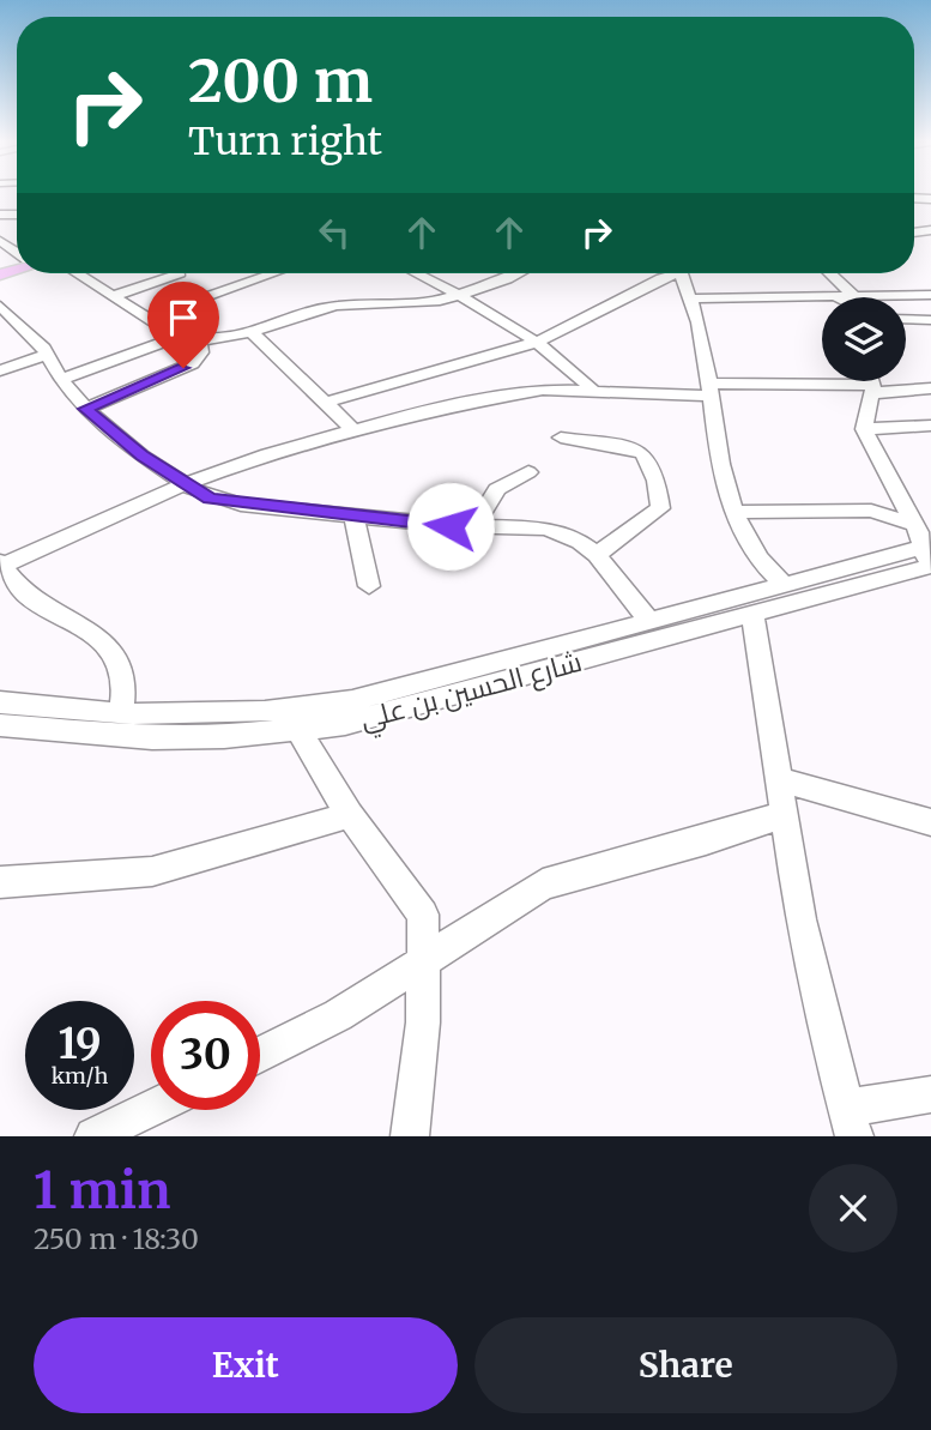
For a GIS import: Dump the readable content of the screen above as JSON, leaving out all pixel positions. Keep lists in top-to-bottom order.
{
  "streets": {
    "street": ["شارع الحسين بن علي"]
  },
  "page": {
    "turn": ["200 m", "Turn right"],
    "speed": "19 km/h",
    "limit": "30",
    "heading": ["1 min", "250 m · 18:30"],
    "buttons": ["Exit", "Share"]
  }
}
